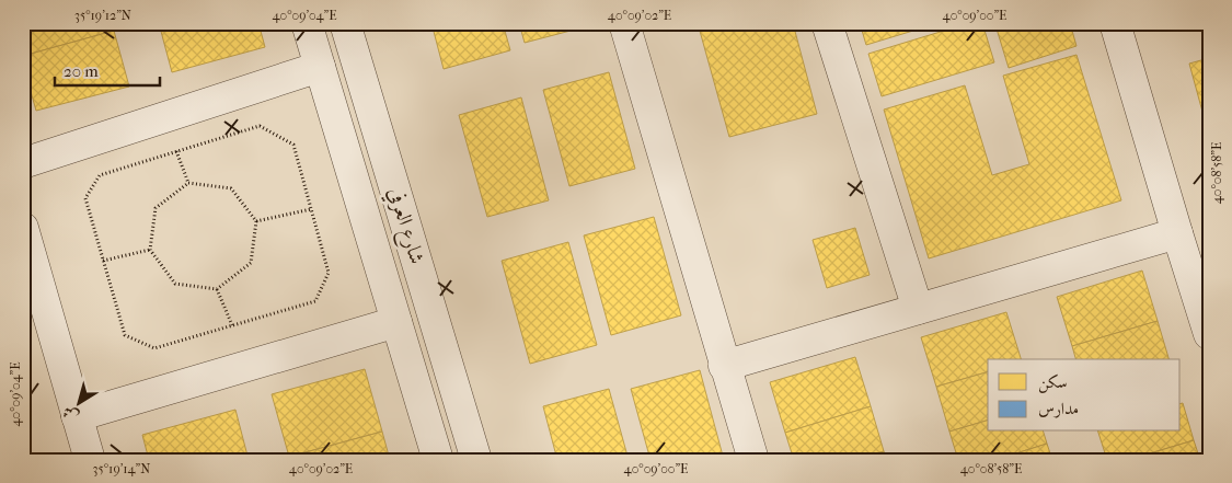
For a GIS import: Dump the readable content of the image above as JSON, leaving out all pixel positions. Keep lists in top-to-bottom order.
{
  "streets": {
    "street": ["شارع العرفي"]
  },
  "legend": ["سكن", "مدارس"],
  "scale_bar": "20 m",
  "north": "bottom left",
  "coordinates": [
    "35°19'12\"N",
    "40°09'04\"E",
    "40°09'02\"E",
    "40°09'00\"E",
    "40°08'58\"E",
    "35°19'14\"N"
  ]
}
